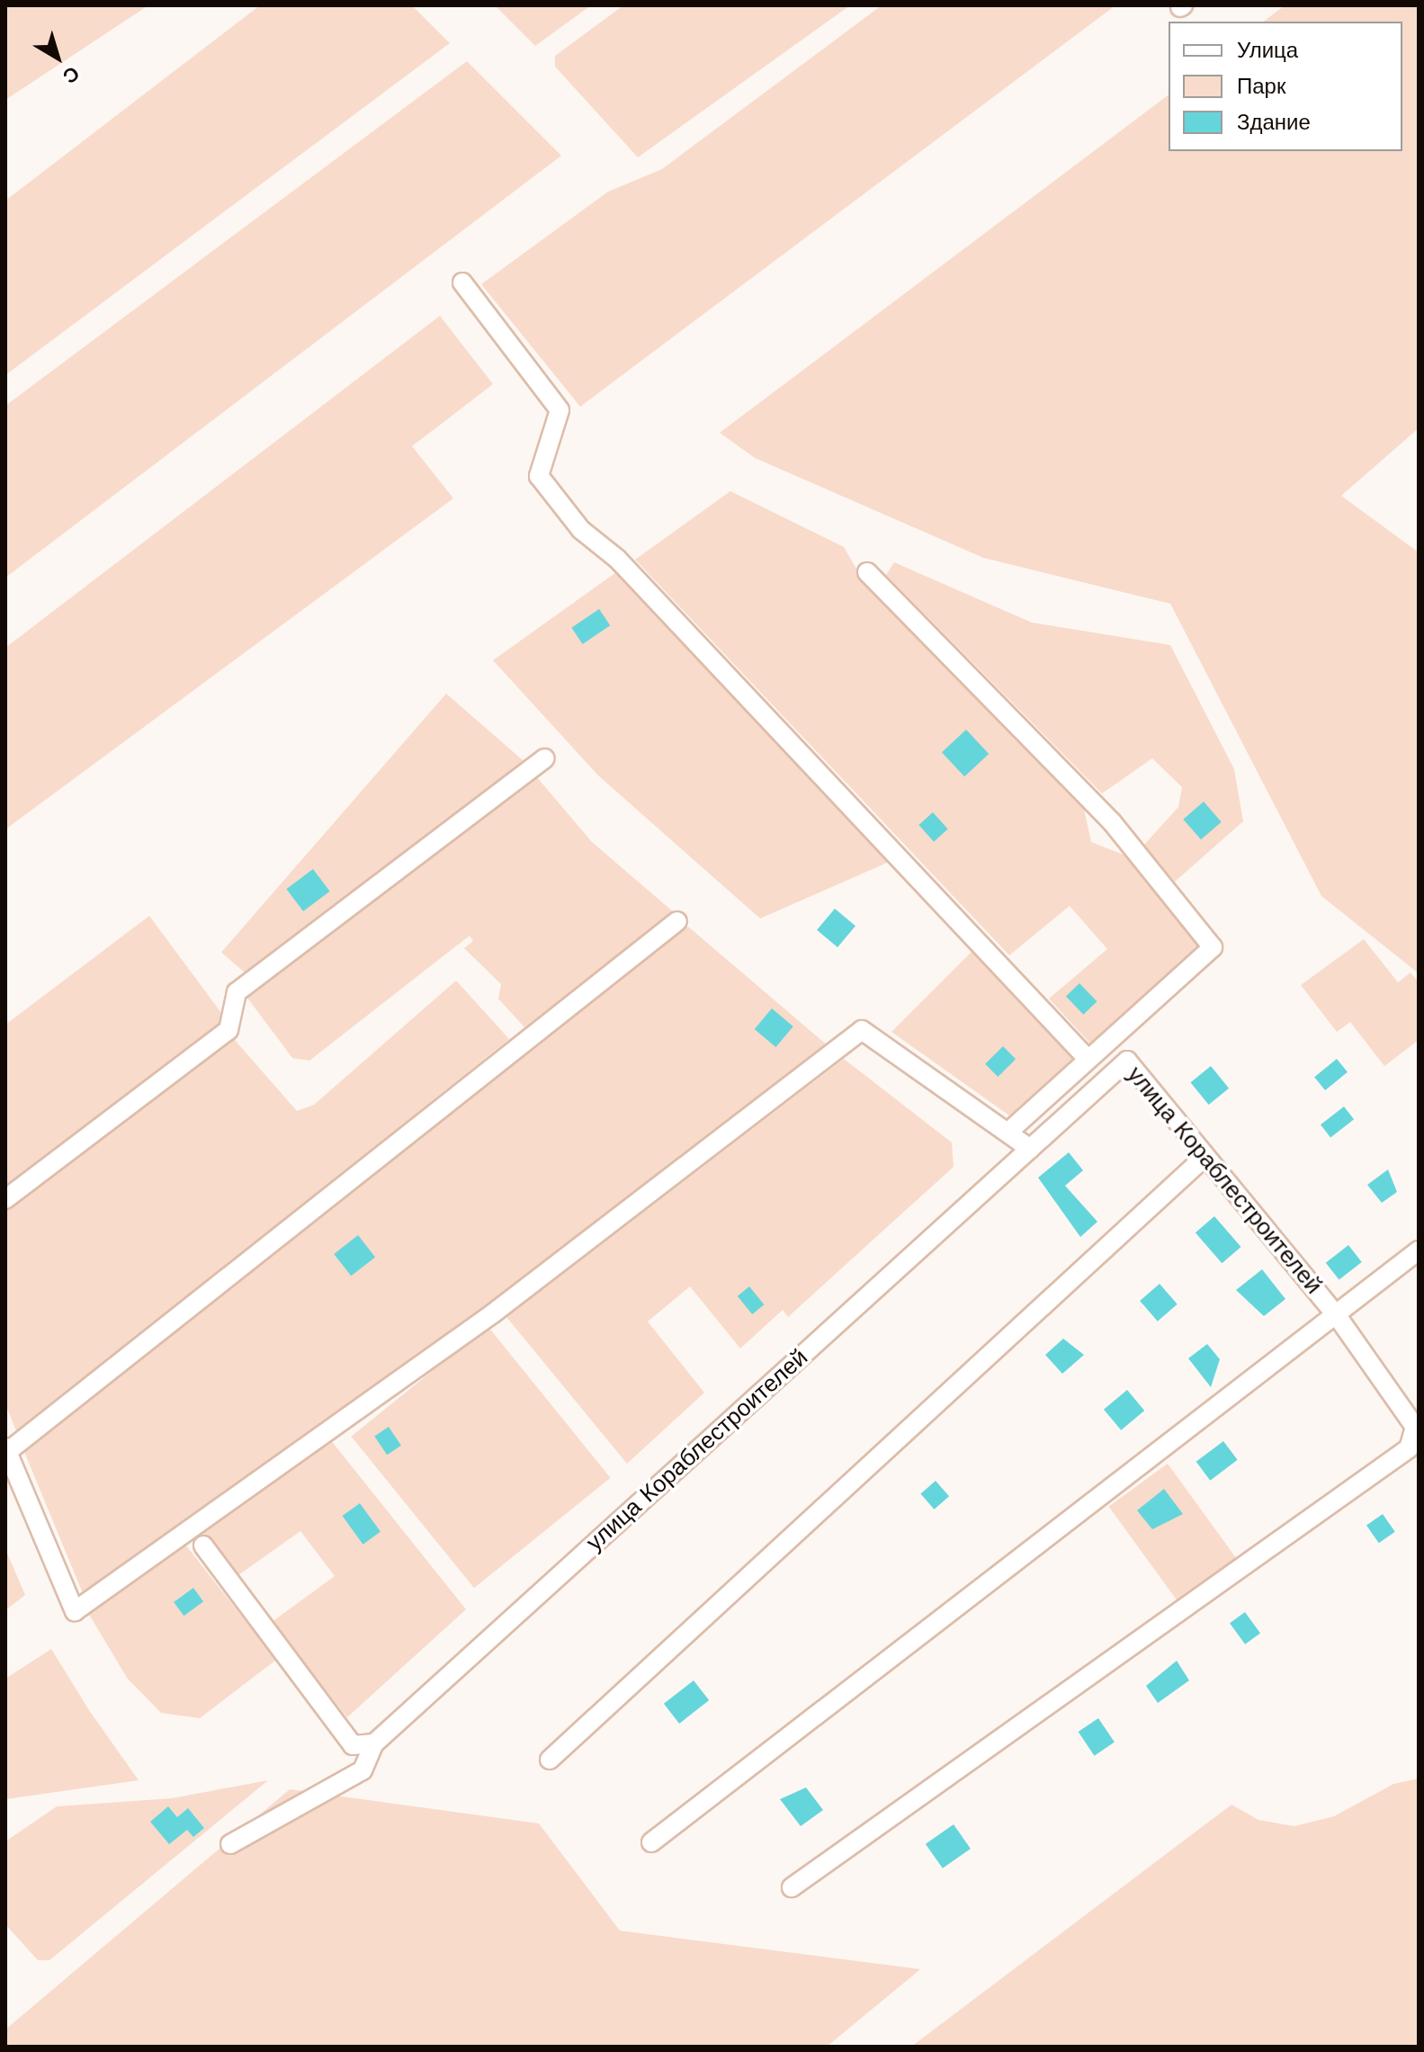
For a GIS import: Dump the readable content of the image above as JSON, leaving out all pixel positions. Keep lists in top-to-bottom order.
{
  "streets": {
    "street": ["улица Кораблестроителей"]
  },
  "legend": ["Улица", "Парк", "Здание"],
  "north": "bottom right"
}
